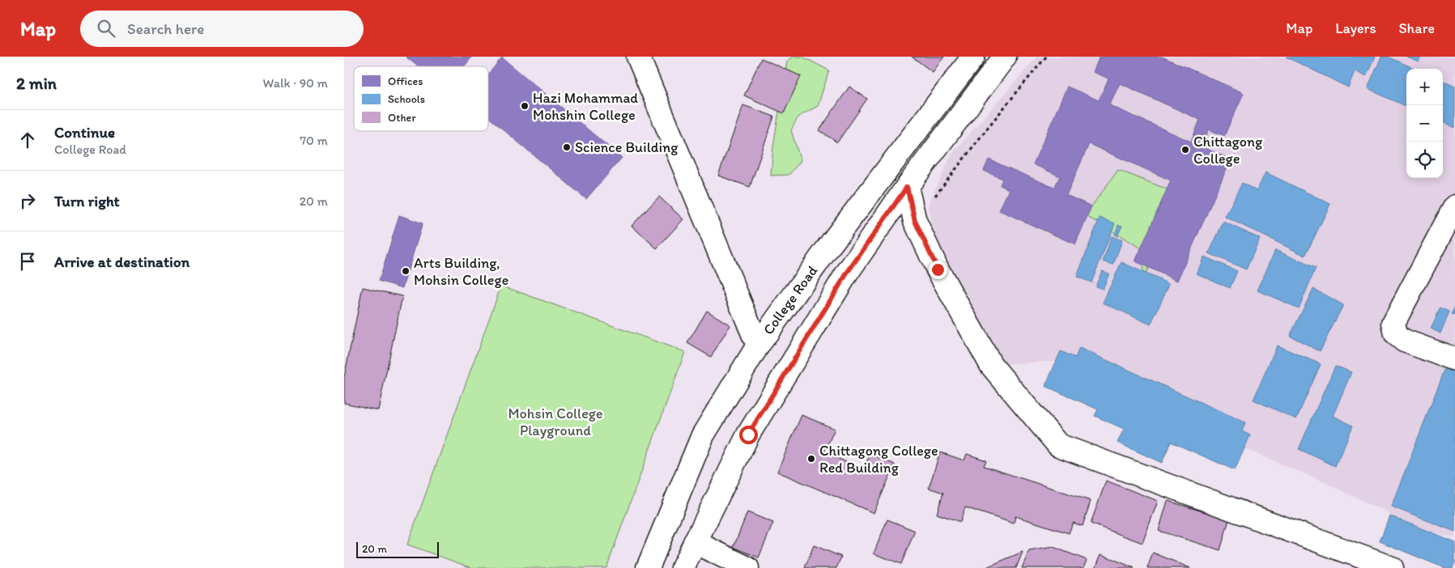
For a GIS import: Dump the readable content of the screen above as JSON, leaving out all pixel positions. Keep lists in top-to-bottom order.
{
  "streets": {
    "street": ["College Road"]
  },
  "parks": ["Mohsin College Playground"],
  "places": [
    "Hazi Mohammad Mohshin College",
    "Science Building",
    "Chittagong College",
    "Arts Building, Mohsin College",
    "Chittagong College Red Building"
  ],
  "legend": ["Offices", "Schools", "Other"],
  "scale_bar": "20 m",
  "page": {
    "header": "Map",
    "search": "Search here",
    "nav": ["Map", "Layers", "Share"],
    "heading": ["2 min", "Walk · 90 m"],
    "map_buttons": ["+", "−"],
    "list": [
      ["Continue", "College Road", "70 m"],
      ["Turn right", "20 m"],
      "Arrive at destination"
    ],
    "scale": "20 m"
  }
}
